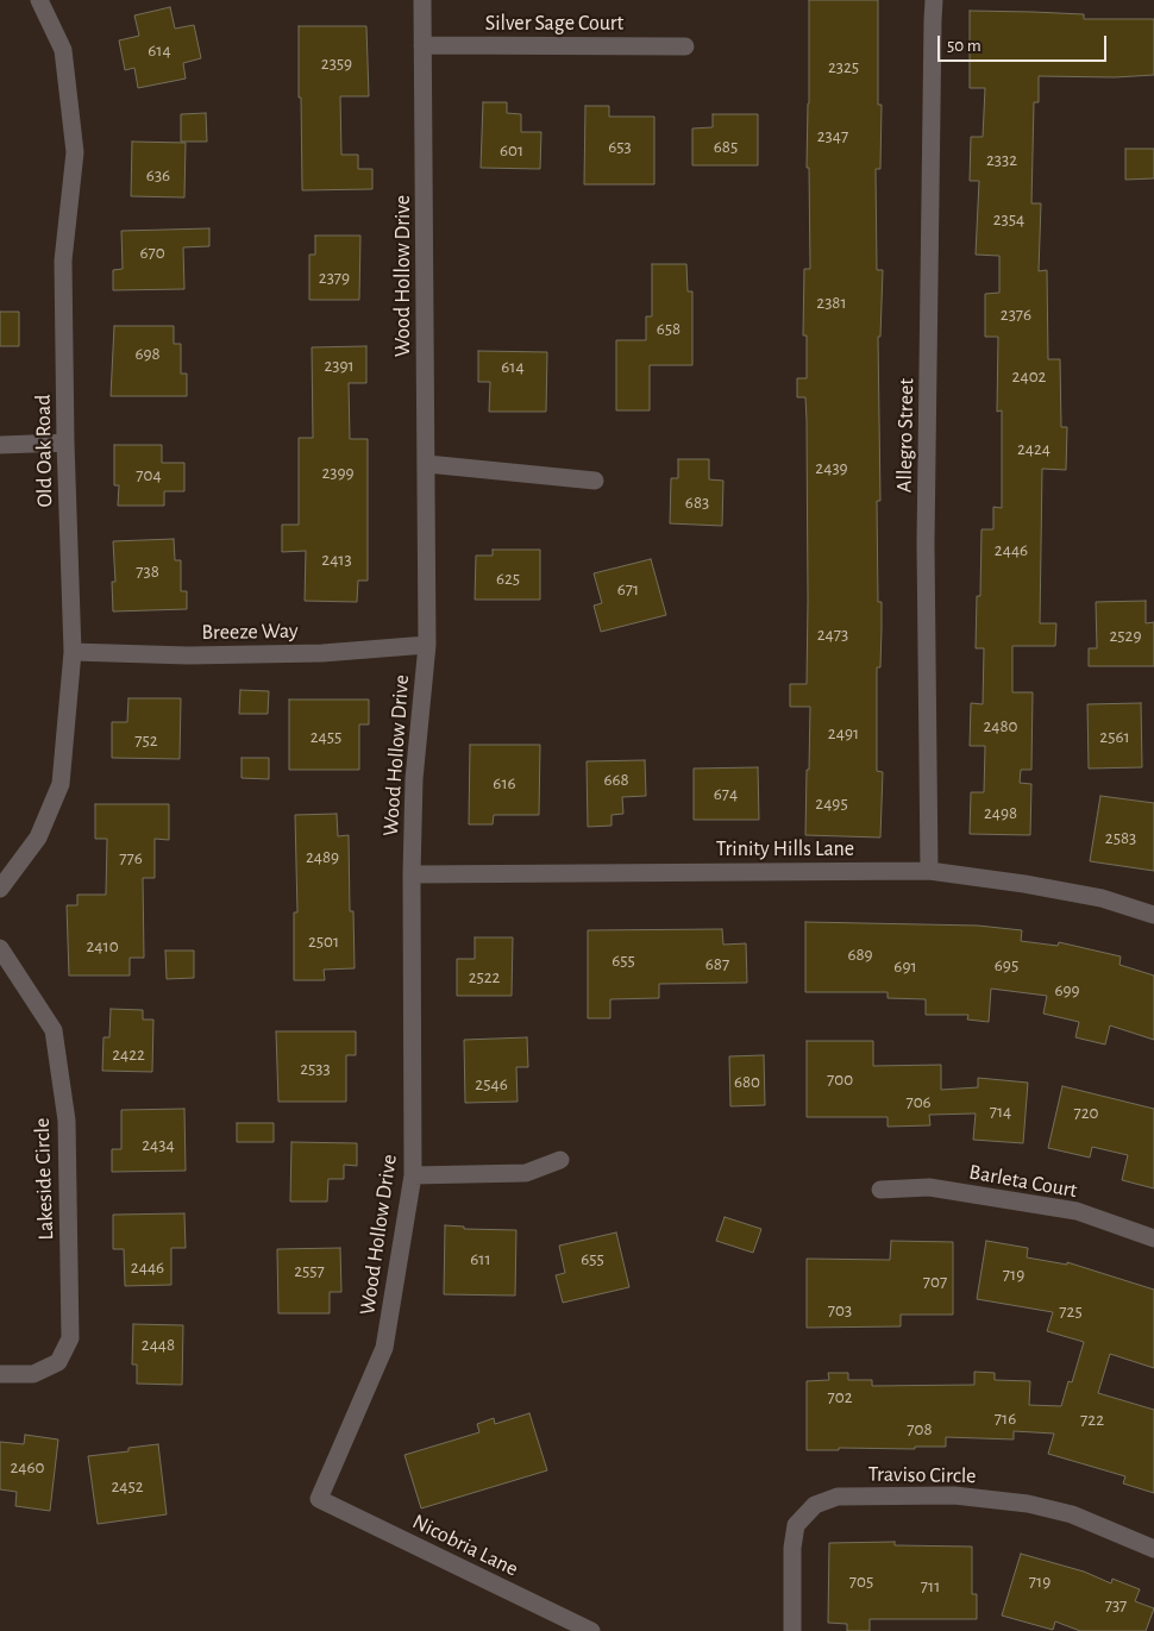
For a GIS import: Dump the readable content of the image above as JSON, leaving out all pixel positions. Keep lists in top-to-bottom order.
{
  "streets": {
    "street": [
      "Silver Sage Court",
      "Wood Hollow Drive",
      "Allegro Street",
      "Old Oak Road",
      "Breeze Way",
      "Trinity Hills Lane",
      "Lakeside Circle",
      "Barleta Court",
      "Traviso Circle",
      "Nicobria Lane"
    ]
  },
  "crossings": [
    ["Silver Sage Court", "Wood Hollow Drive"],
    ["Wood Hollow Drive", "Breeze Way"],
    ["Wood Hollow Drive", "Trinity Hills Lane"],
    ["Wood Hollow Drive", "Nicobria Lane"],
    ["Allegro Street", "Trinity Hills Lane"],
    ["Old Oak Road", "Breeze Way"]
  ],
  "house_numbers": [
    "614",
    "2359",
    "2325",
    "2347",
    "653",
    "685",
    "601",
    "2332",
    "636",
    "2354",
    "670",
    "2379",
    "2381",
    "2376",
    "658",
    "698",
    "2391",
    "614",
    "2402",
    "2424",
    "2439",
    "2399",
    "704",
    "683",
    "2446",
    "2413",
    "738",
    "625",
    "671",
    "2473",
    "2529",
    "2480",
    "2491",
    "2455",
    "2561",
    "752",
    "668",
    "616",
    "674",
    "2495",
    "2498",
    "2583",
    "2489",
    "776",
    "2501",
    "2410",
    "689",
    "655",
    "687",
    "695",
    "691",
    "2522",
    "699",
    "2422",
    "2533",
    "700",
    "680",
    "2546",
    "706",
    "714",
    "720",
    "2434",
    "611",
    "655",
    "2446",
    "2557",
    "719",
    "707",
    "703",
    "725",
    "2448",
    "702",
    "716",
    "722",
    "708",
    "2460",
    "2452",
    "705",
    "719",
    "711",
    "737"
  ],
  "scale_bar": "50 m"
}
